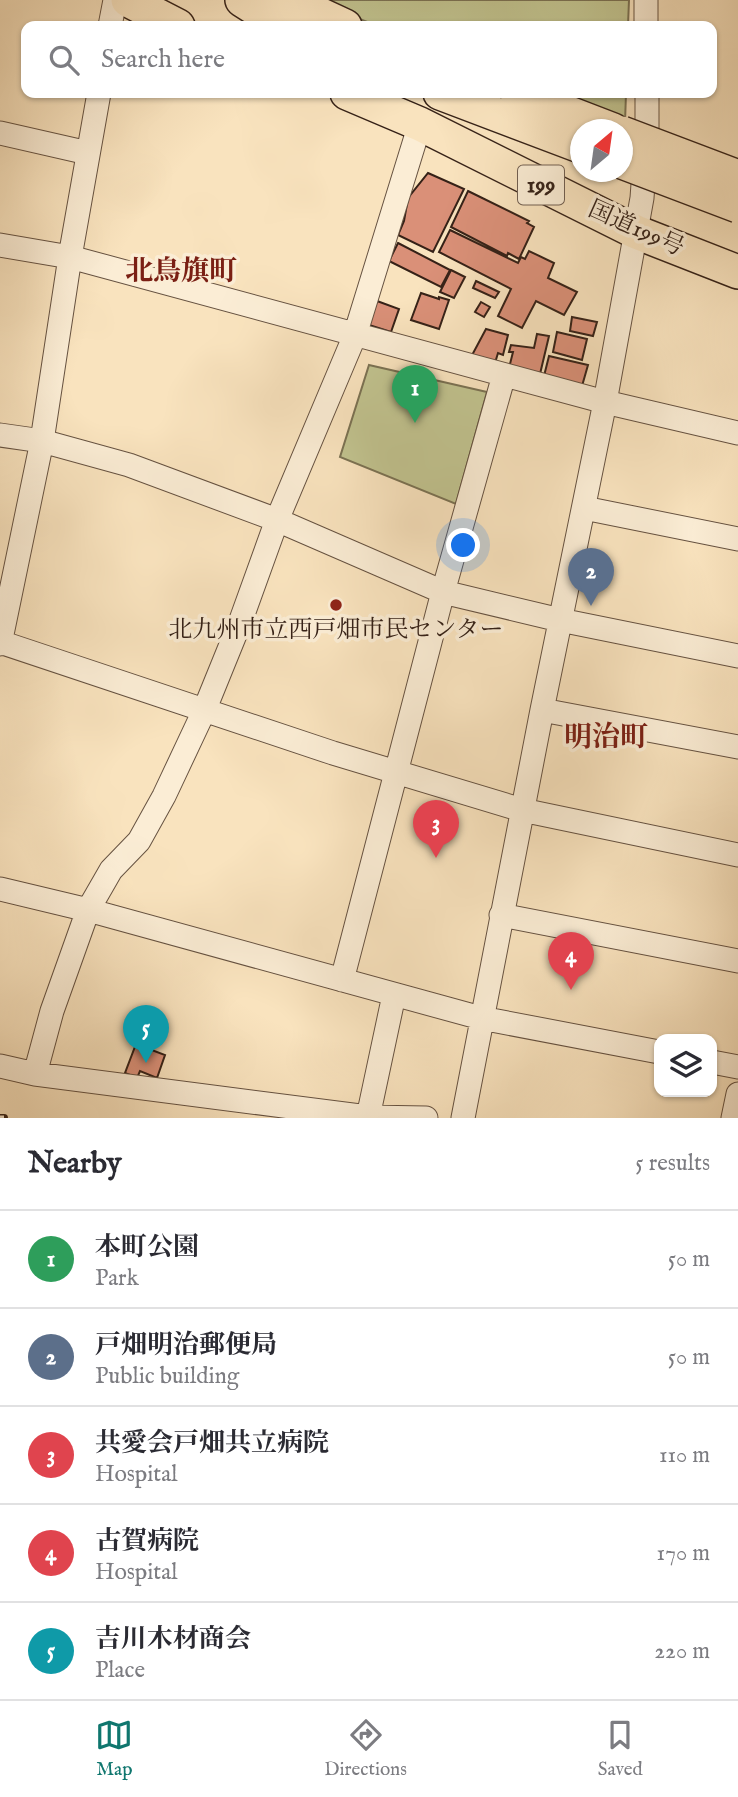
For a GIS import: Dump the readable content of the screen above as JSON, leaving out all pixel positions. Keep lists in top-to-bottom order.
{
  "streets": {
    "highway": ["199", "国道199号"]
  },
  "districts": ["北鳥旗町", "明治町"],
  "places": ["北九州市立西戸畑市民センター"],
  "north": "top right",
  "page": {
    "search": "Search here",
    "pins": [
      "1",
      "2",
      "3",
      "4",
      "5"
    ],
    "heading": ["Nearby", "5 results"],
    "list": [
      {
        "mark": "1",
        "name": "本町公園",
        "note": "Park",
        "value": "50 m"
      },
      {
        "mark": "2",
        "name": "戸畑明治郵便局",
        "note": "Public building",
        "value": "50 m"
      },
      {
        "mark": "3",
        "name": "共愛会戸畑共立病院",
        "note": "Hospital",
        "value": "110 m"
      },
      {
        "mark": "4",
        "name": "古賀病院",
        "note": "Hospital",
        "value": "170 m"
      },
      {
        "mark": "5",
        "name": "吉川木材商会",
        "note": "Place",
        "value": "220 m"
      }
    ],
    "nav": ["Map", "Directions", "Saved"]
  }
}
